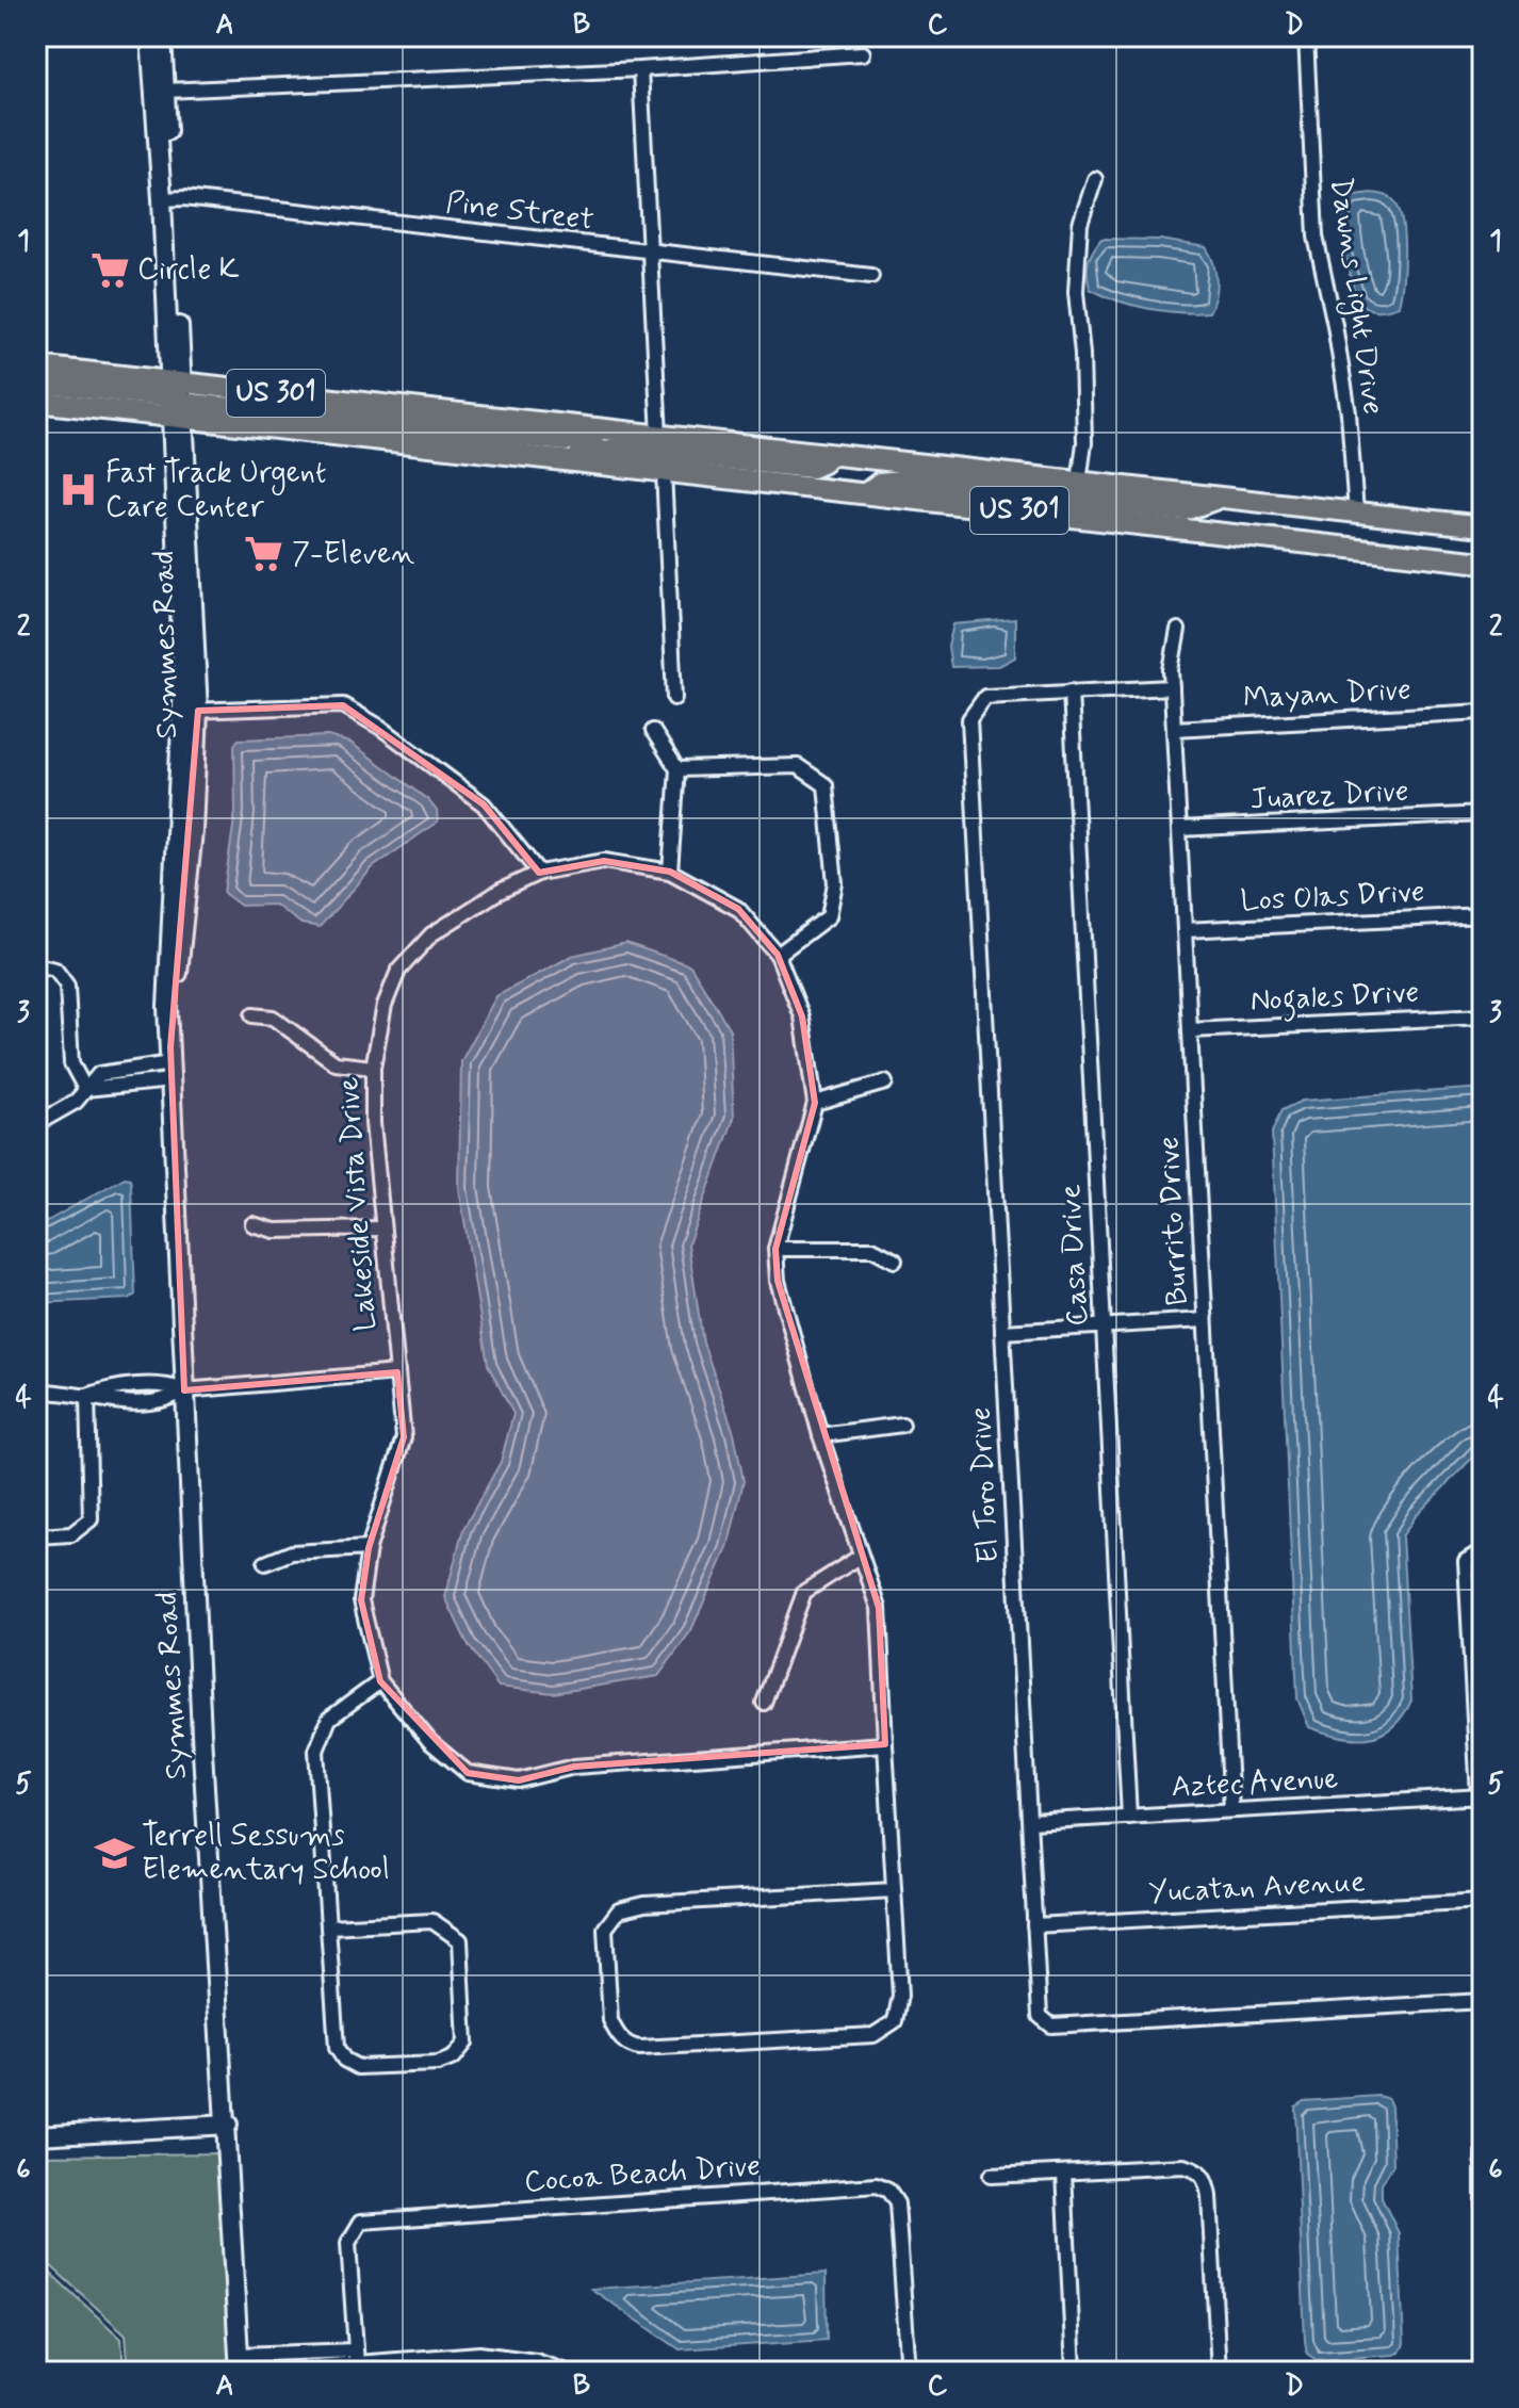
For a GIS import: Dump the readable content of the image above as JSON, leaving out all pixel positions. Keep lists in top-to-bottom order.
{
  "streets": {
    "main road": ["US 301"],
    "street": [
      "Pine Street",
      "Dawns Light Drive",
      "Symmes Road",
      "Mayan Drive",
      "Juarez Drive",
      "Los Olas Drive",
      "Nogales Drive",
      "Lakeside Vista Drive",
      "Burrito Drive",
      "Casa Drive",
      "El Toro Drive",
      "Aztec Avenue",
      "Yucatan Avenue",
      "Cocoa Beach Drive"
    ]
  },
  "crossings": [
    ["Pine Street", "Symmes Road"],
    ["Dawns Light Drive", "US 301"],
    ["US 301", "Symmes Road"],
    ["Mayan Drive", "Burrito Drive"],
    ["Juarez Drive", "Burrito Drive"],
    ["Los Olas Drive", "Burrito Drive"],
    ["Nogales Drive", "Burrito Drive"],
    ["Burrito Drive", "El Toro Drive"],
    ["Burrito Drive", "Aztec Avenue"],
    ["Casa Drive", "El Toro Drive"],
    ["Casa Drive", "Aztec Avenue"],
    ["El Toro Drive", "Aztec Avenue"],
    ["El Toro Drive", "Yucatan Avenue"]
  ],
  "places": {
    "supermarket": ["Circle K", "7-Eleven"],
    "hospital": ["Fast Track Urgent Care Center"],
    "school or university": ["Terrell Sessums Elementary School"]
  },
  "grid": {
    "columns": [
      "A",
      "B",
      "C",
      "D"
    ],
    "rows": [
      "1",
      "2",
      "3",
      "4",
      "5",
      "6"
    ]
  }
}
